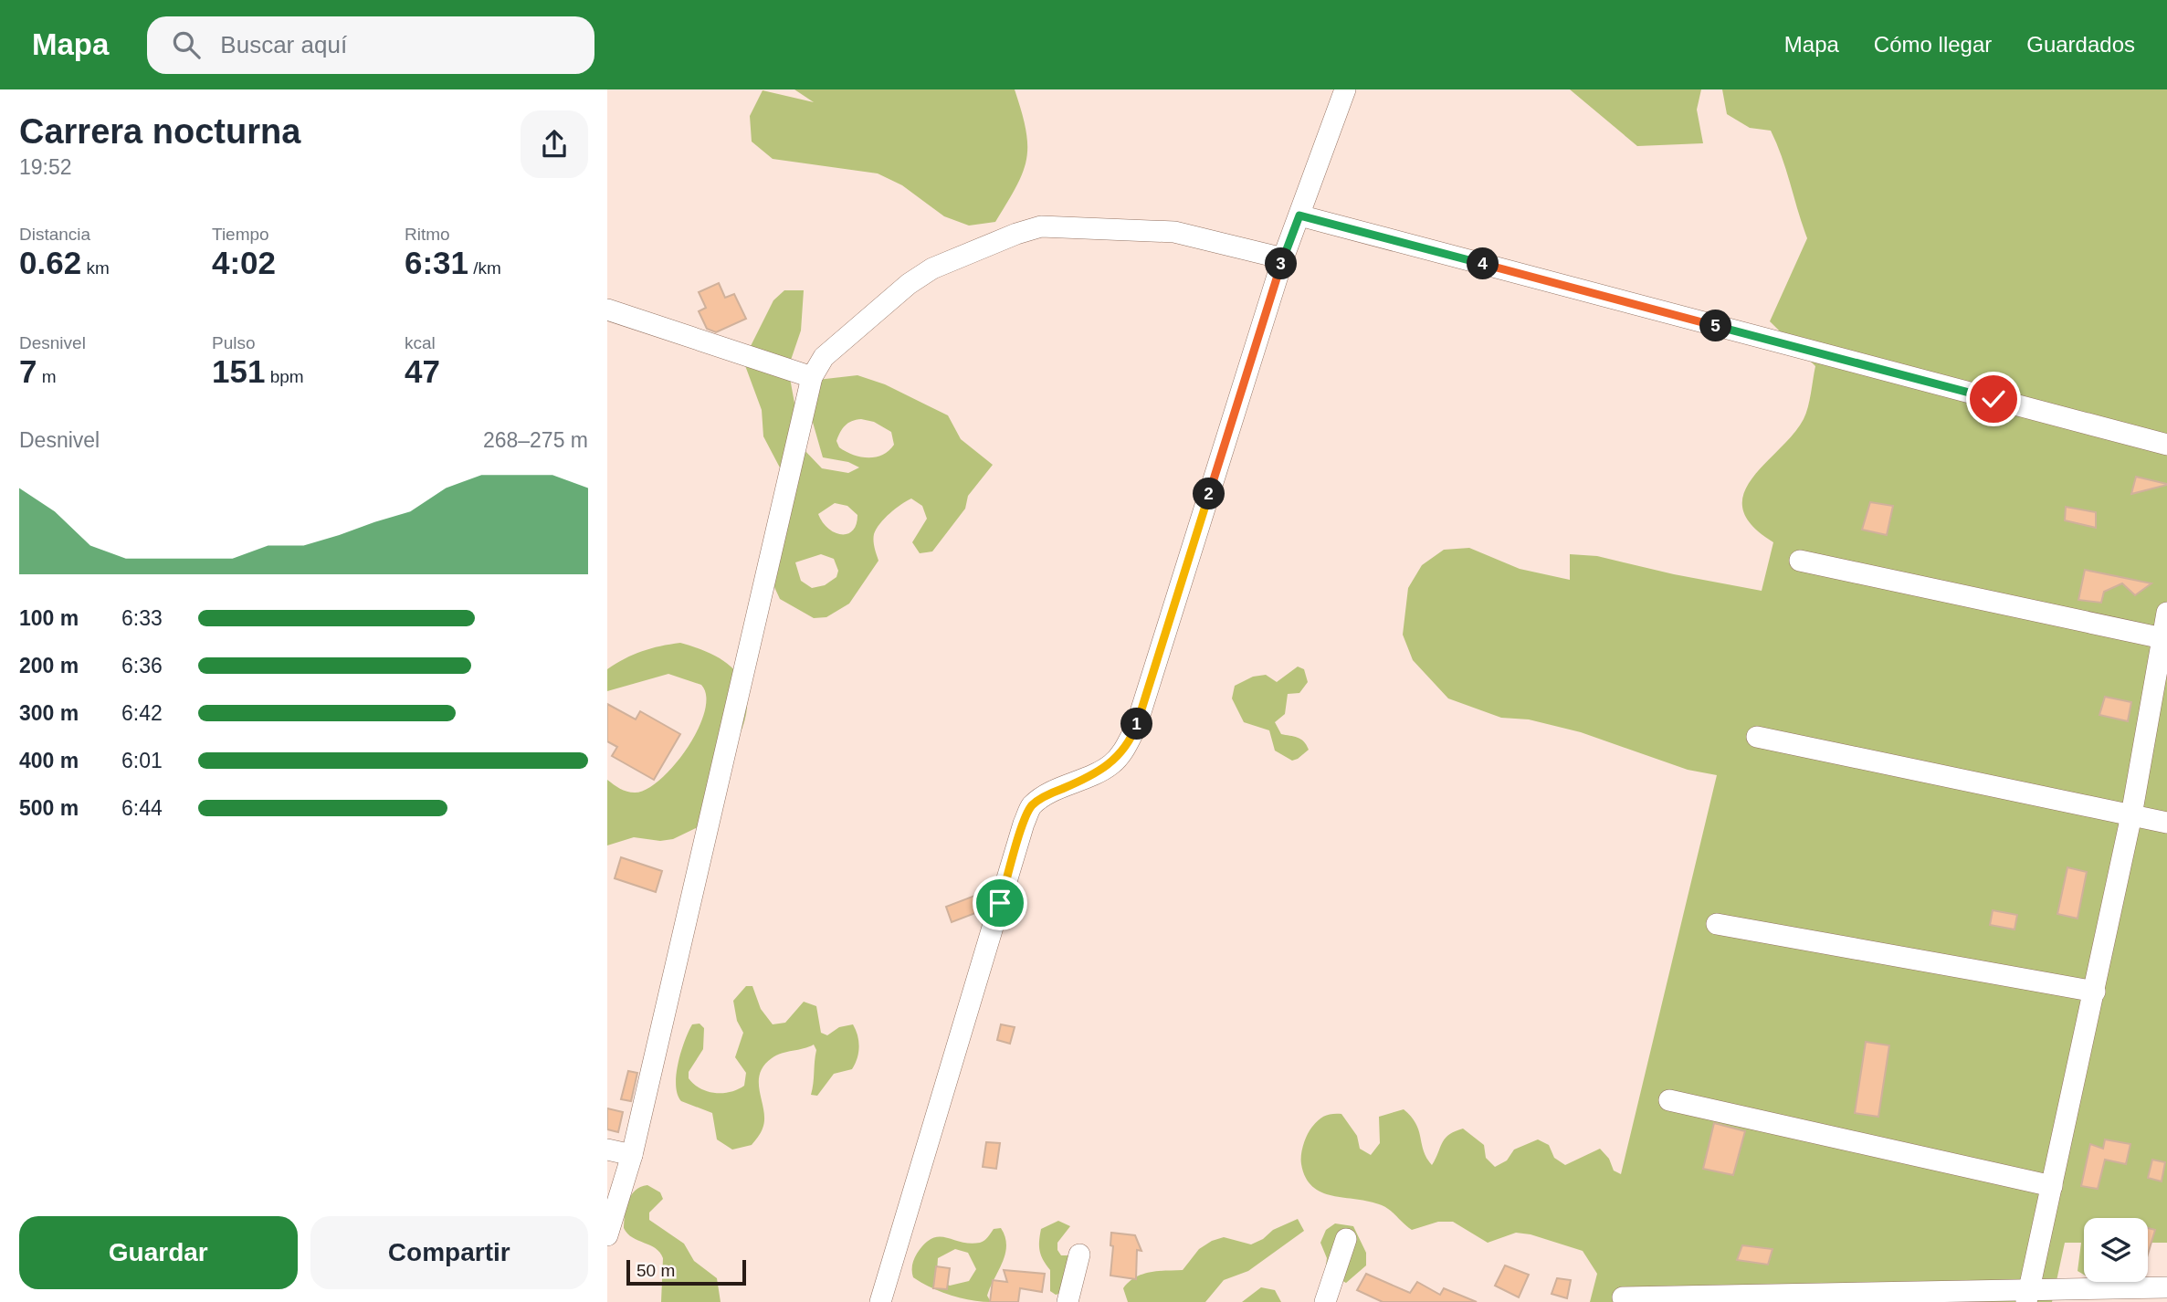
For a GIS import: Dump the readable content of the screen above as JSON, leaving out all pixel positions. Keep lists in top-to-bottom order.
{
  "scale_bar": "50 m",
  "page": {
    "header": "Mapa",
    "search": "Buscar aquí",
    "nav": ["Mapa", "Cómo llegar", "Guardados"],
    "heading": ["Carrera nocturna", "19:52"],
    "stats": [
      ["Distancia", "0.62 km"],
      ["Tiempo", "4:02"],
      ["Ritmo", "6:31 /km"],
      ["Desnivel", "7 m"],
      ["Pulso", "151 bpm"],
      ["kcal", "47"]
    ],
    "pins": [
      "3",
      "4",
      "5",
      "2",
      "1"
    ],
    "chart": ["Desnivel", "268–275 m"],
    "list": [
      {
        "name": "100 m",
        "note": "6:33"
      },
      {
        "name": "200 m",
        "note": "6:36"
      },
      {
        "name": "300 m",
        "note": "6:42"
      },
      {
        "name": "400 m",
        "note": "6:01"
      },
      {
        "name": "500 m",
        "note": "6:44"
      }
    ],
    "buttons": ["Guardar", "Compartir"],
    "scale": "50 m"
  }
}
